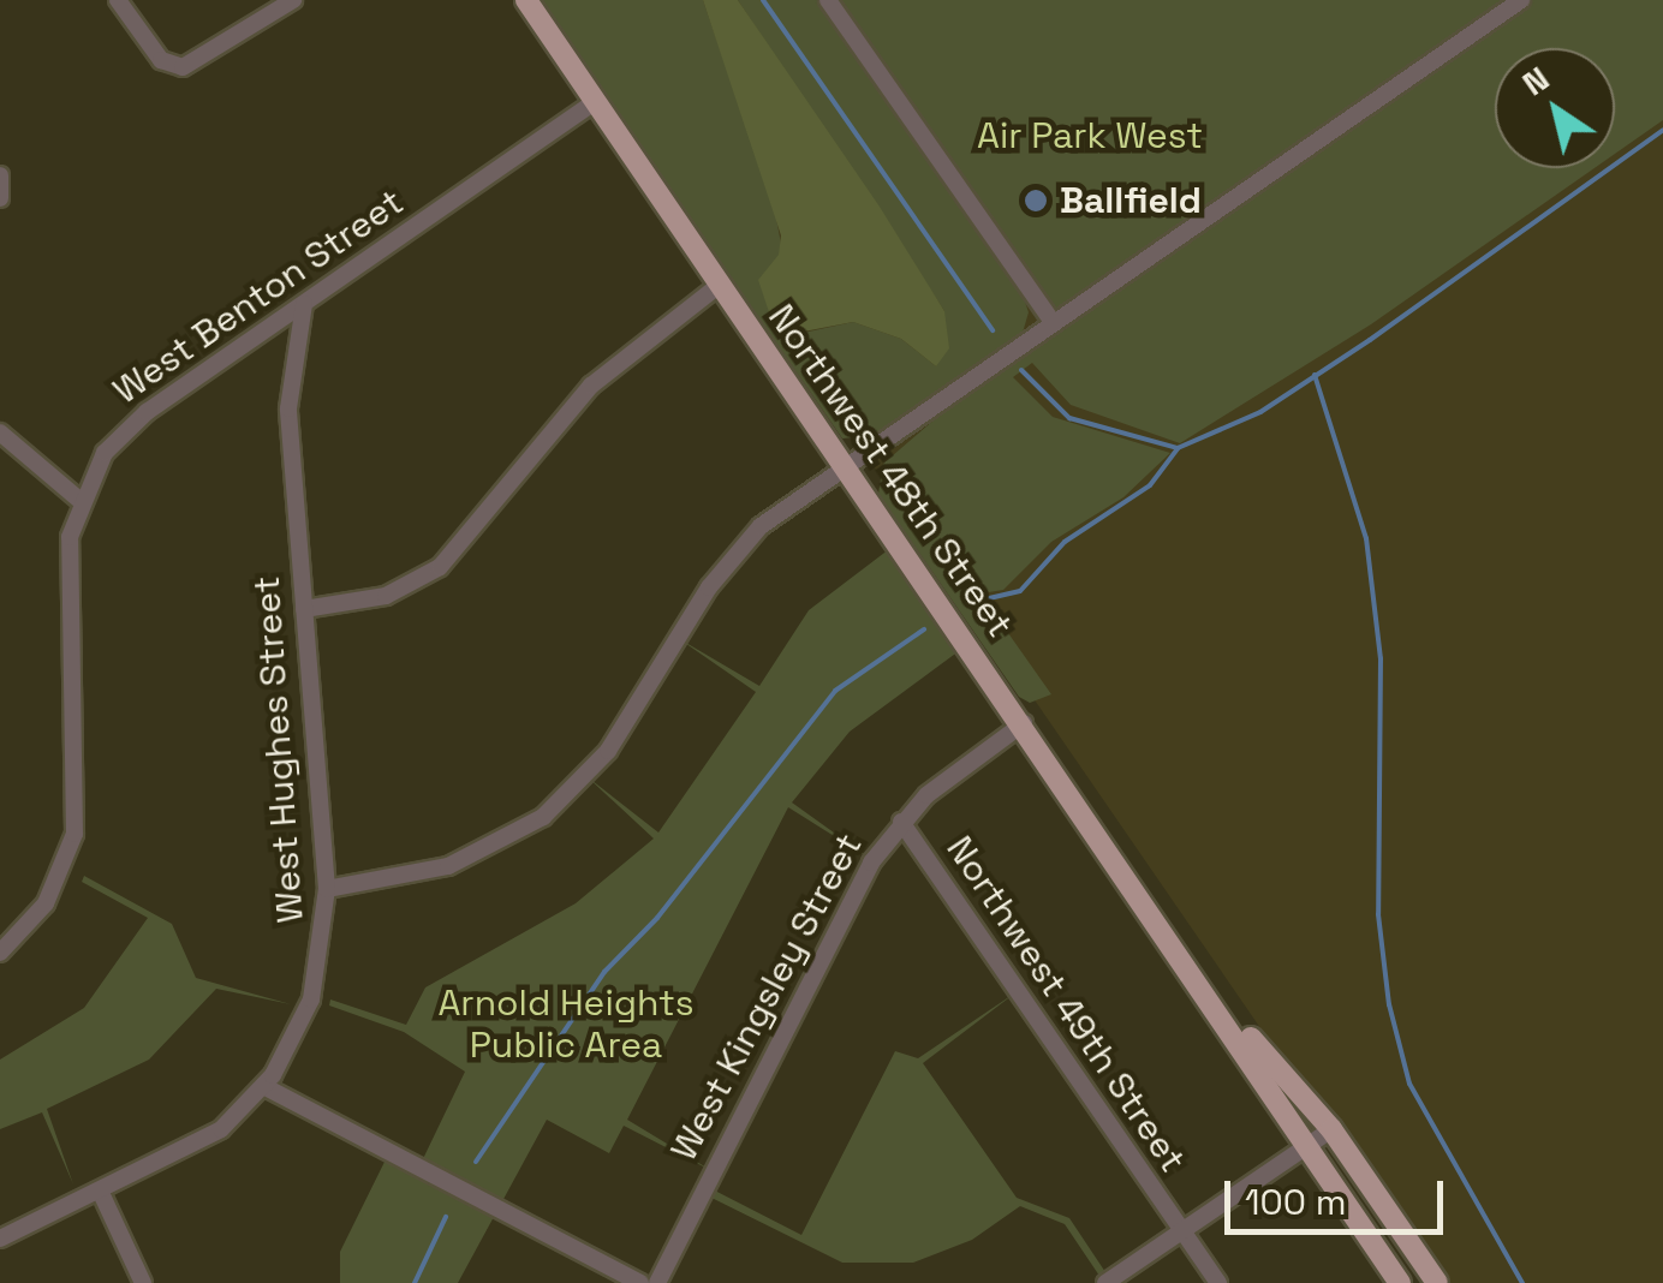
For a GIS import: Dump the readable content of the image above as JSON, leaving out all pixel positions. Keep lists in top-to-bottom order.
{
  "streets": {
    "main road": ["Northwest 48th Street"],
    "street": [
      "West Benton Street",
      "West Hughes Street",
      "West Kingsley Street",
      "Northwest 49th Street"
    ]
  },
  "crossings": [
    ["West Benton Street", "Northwest 48th Street"],
    ["West Benton Street", "West Hughes Street"],
    ["Northwest 48th Street", "West Kingsley Street"],
    ["West Kingsley Street", "Northwest 49th Street"]
  ],
  "parks": ["Air Park West", "Arnold Heights Public Area"],
  "places": ["Ballfield"],
  "scale_bar": "100 m",
  "north": "top left"
}
